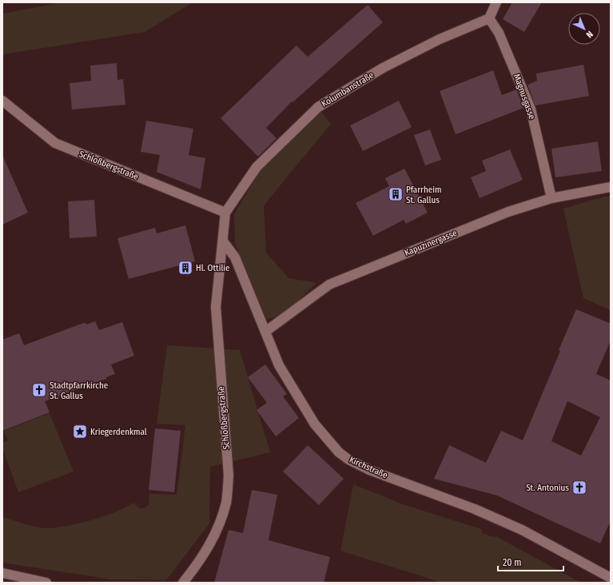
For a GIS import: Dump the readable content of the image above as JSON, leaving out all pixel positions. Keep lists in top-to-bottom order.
{
  "streets": {
    "street": [
      "Kolumbanstraße",
      "Magnusgasse",
      "Schloßbergstraße",
      "Kapuzinergasse",
      "Kirchstraße"
    ]
  },
  "crossings": [
    ["Kolumbanstraße", "Magnusgasse"],
    ["Kolumbanstraße", "Schloßbergstraße"],
    ["Magnusgasse", "Kapuzinergasse"],
    ["Schloßbergstraße", "Kirchstraße"],
    ["Kapuzinergasse", "Kirchstraße"]
  ],
  "places": {
    "building": ["Pfarrheim St. Gallus", "Hl. Ottilie"],
    "church": ["Stadtpfarrkirche St. Gallus", "St. Antonius"],
    "place": ["Kriegerdenkmal"]
  },
  "scale_bar": "20 m",
  "north": "bottom right"
}
